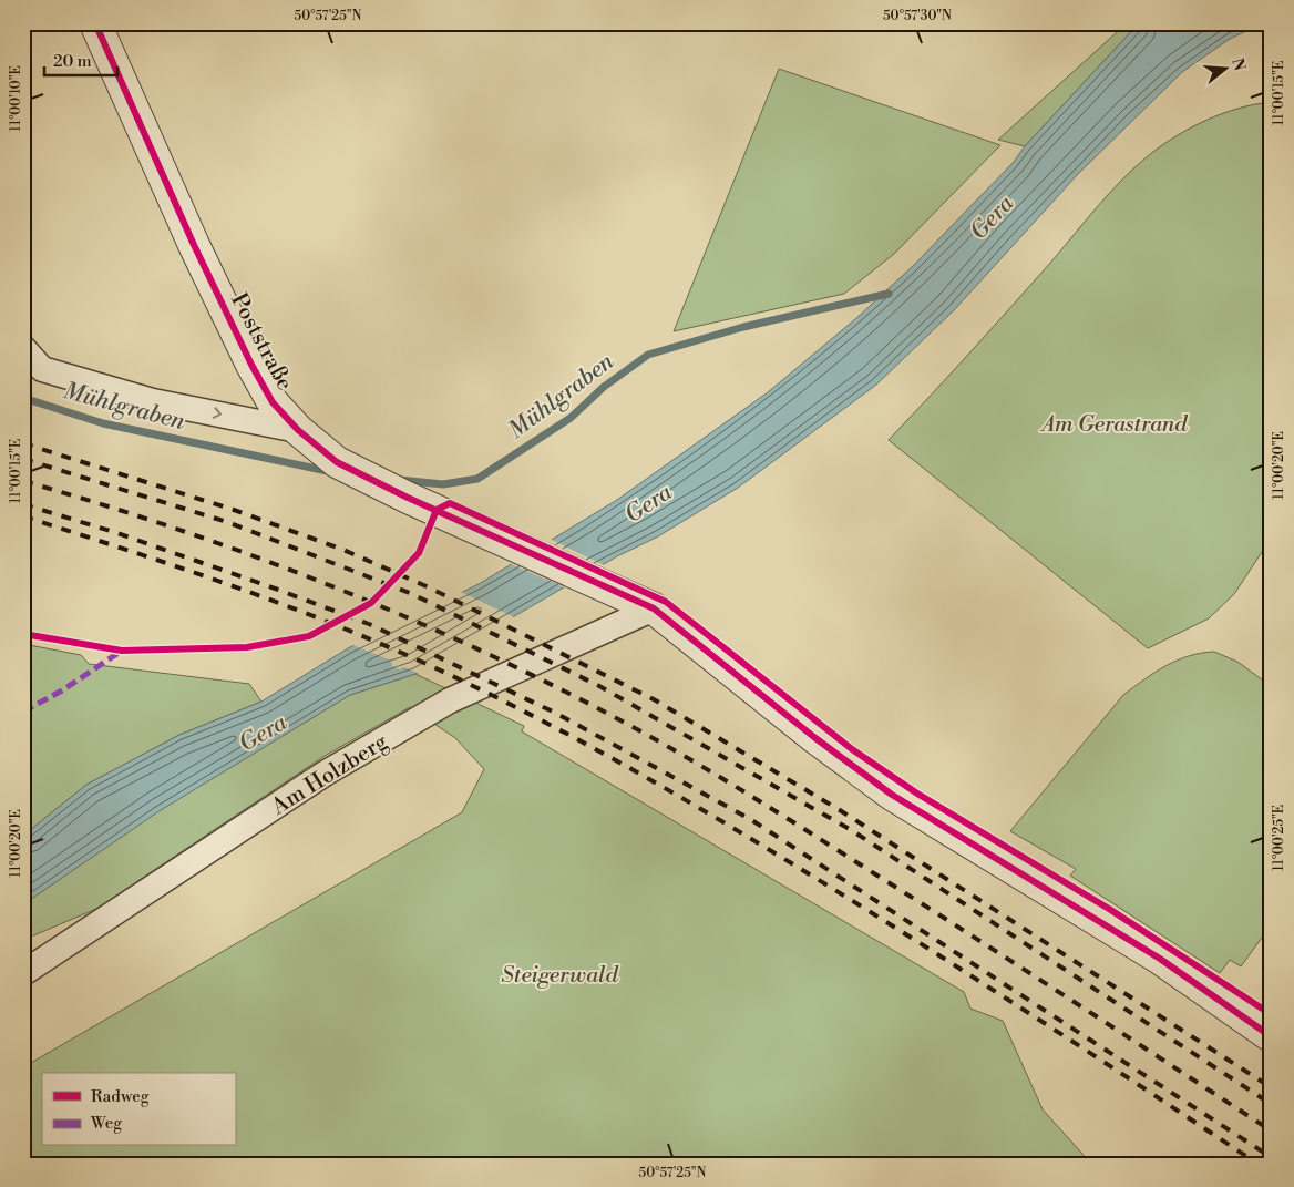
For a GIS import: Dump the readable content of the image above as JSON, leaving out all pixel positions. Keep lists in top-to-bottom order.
{
  "streets": {
    "street": ["Poststraße", "Am Holzberg"]
  },
  "crossings": [
    ["Poststraße", "Am Holzberg"]
  ],
  "water": ["Gera", "Mühlgraben"],
  "parks": ["Am Gerastrand", "Steigerwald"],
  "legend": ["Radweg", "Weg"],
  "scale_bar": "20 m",
  "north": "right",
  "coordinates": [
    "50°57'25\"N",
    "50°57'30\"N",
    "11°00'15\"E",
    "11°00'10\"E",
    "11°00'20\"E",
    "11°00'25\"E"
  ]
}
